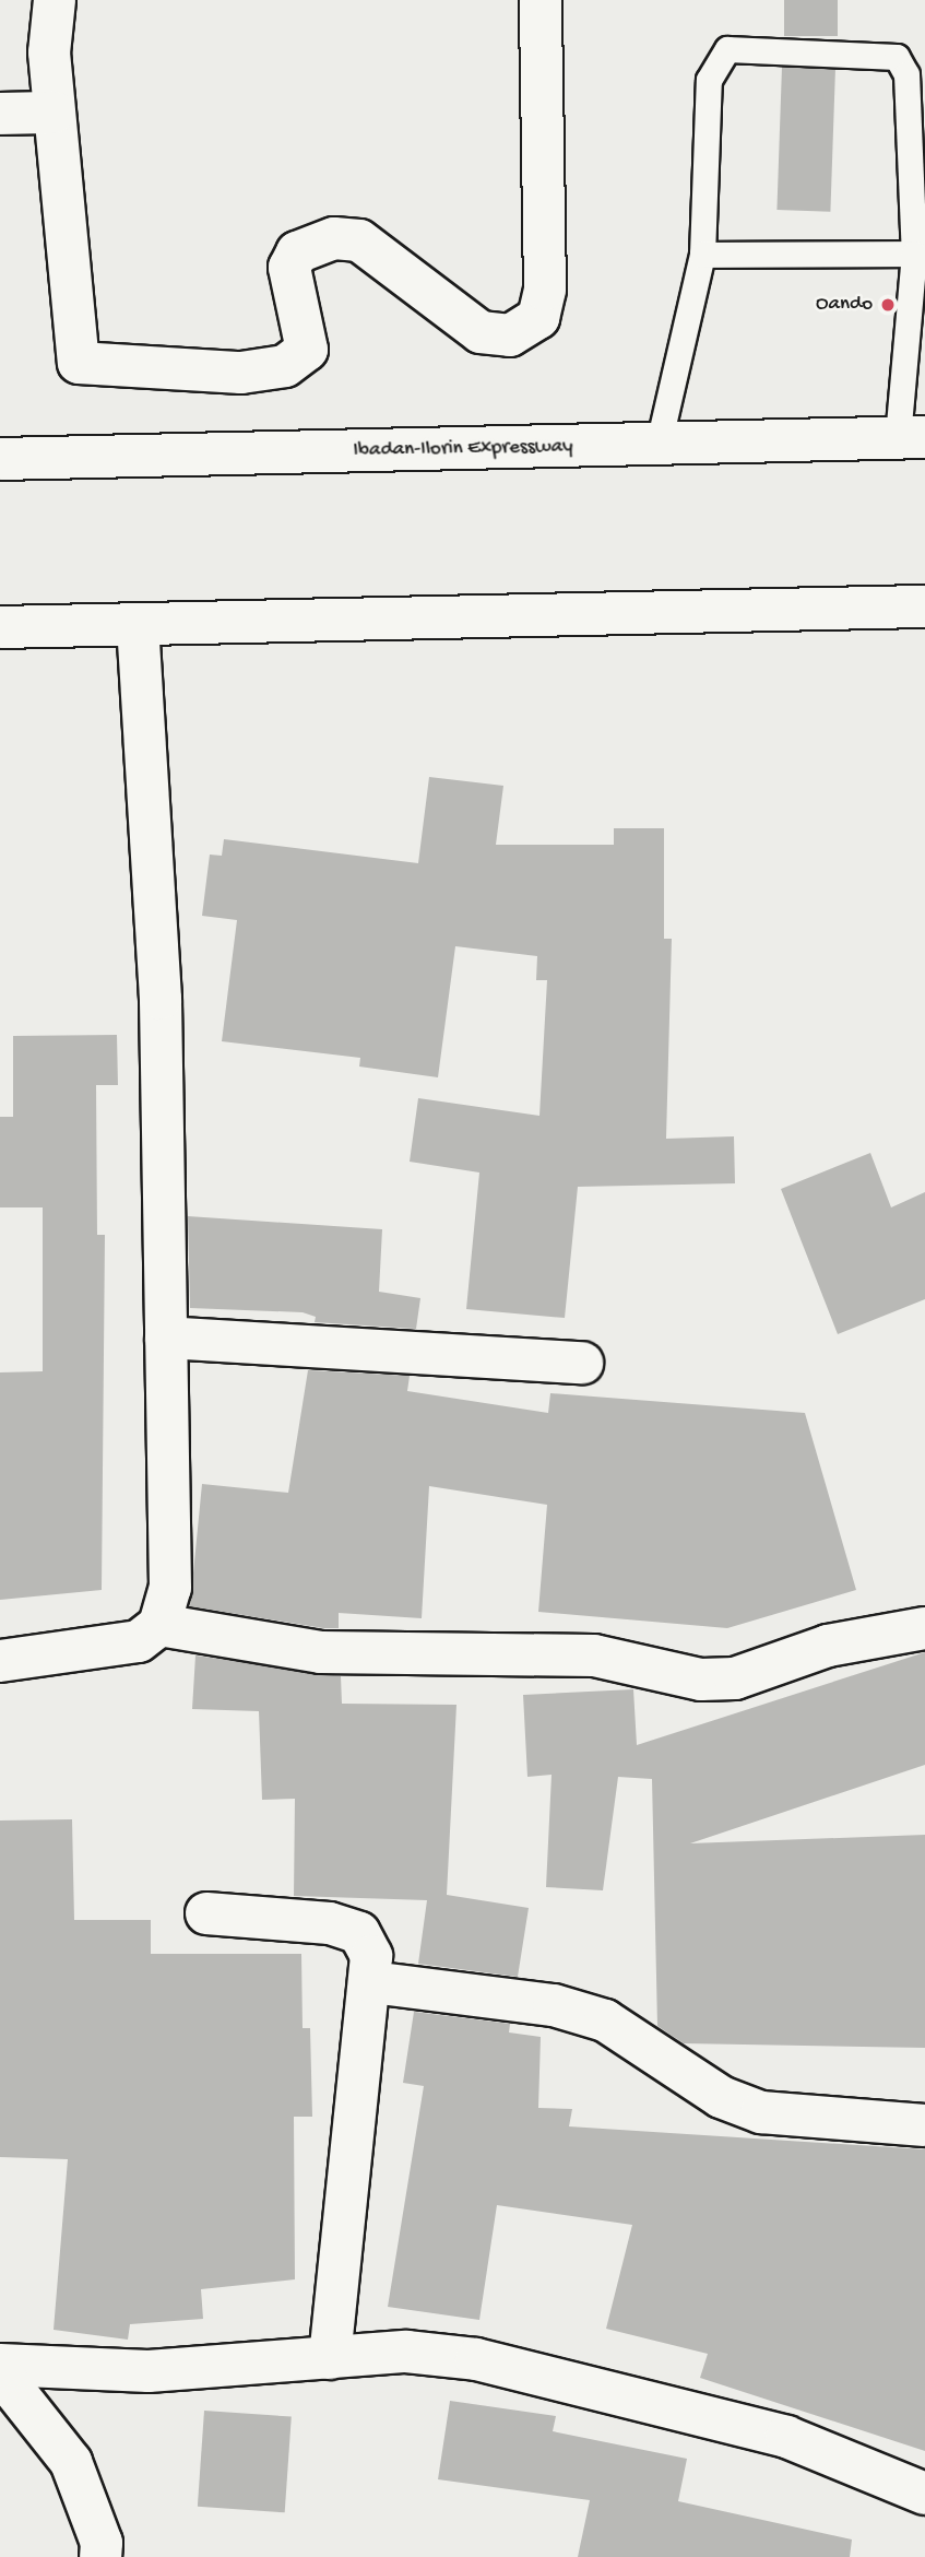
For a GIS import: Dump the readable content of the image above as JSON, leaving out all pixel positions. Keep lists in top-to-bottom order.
{
  "streets": {
    "main road": ["Ibadan-Ilorin Expressway"]
  },
  "places": ["Oando"]
}
